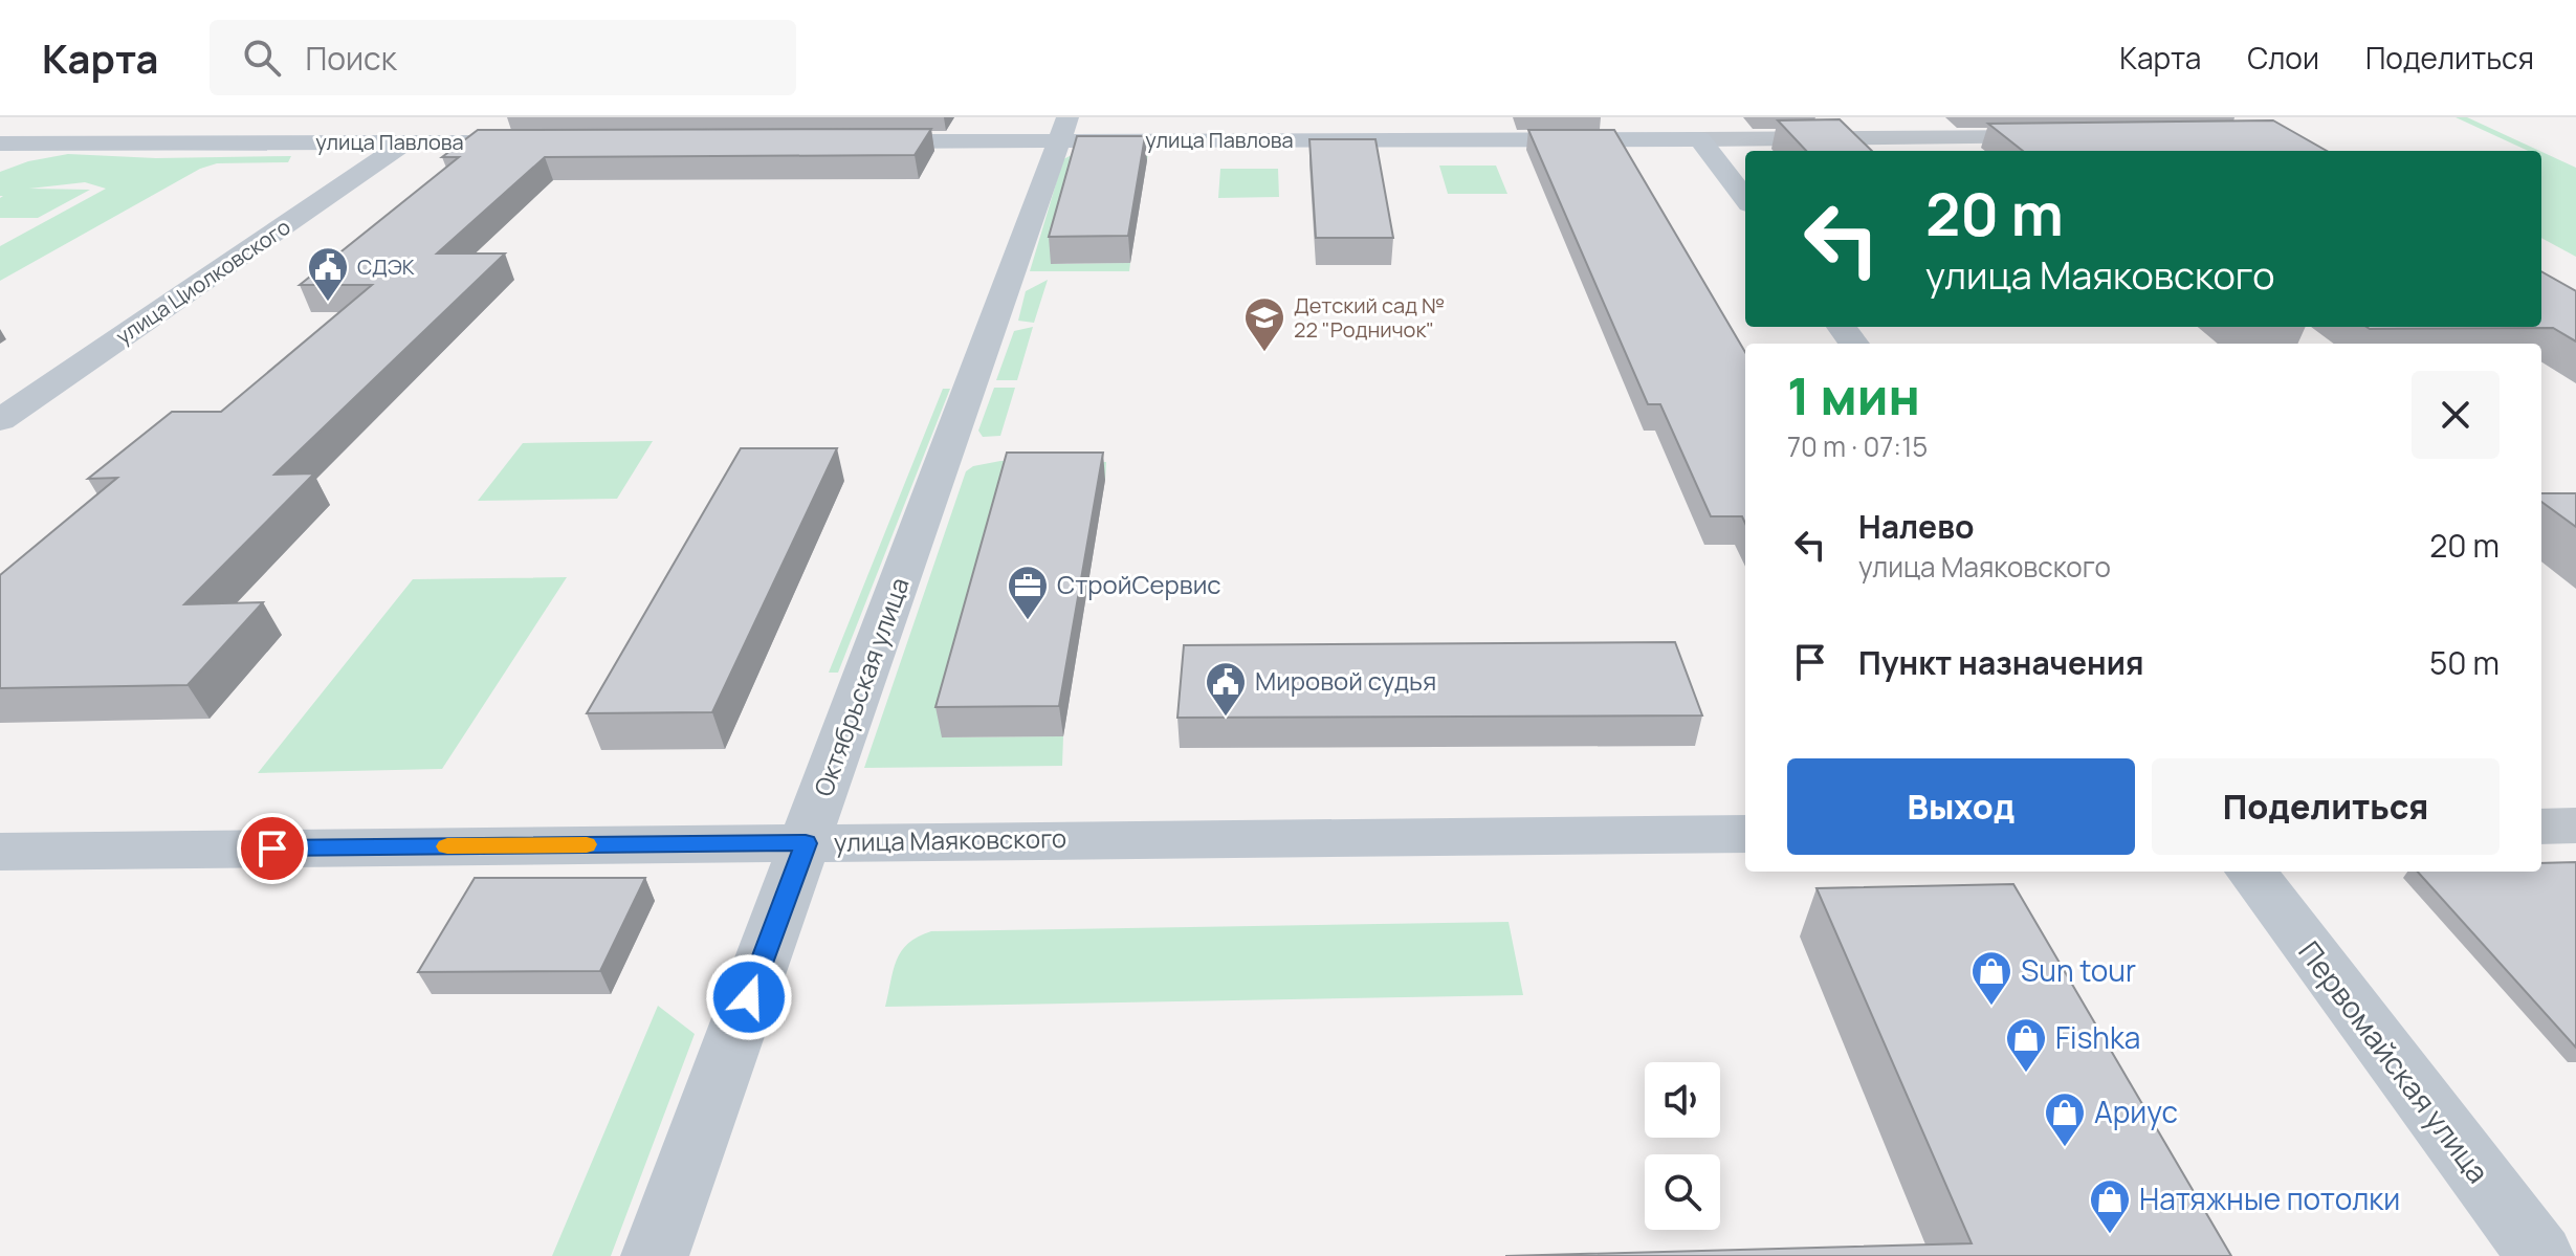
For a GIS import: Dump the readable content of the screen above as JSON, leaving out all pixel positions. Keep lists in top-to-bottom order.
{
  "streets": {
    "street": [
      "улица Павлова",
      "улица Циолковского",
      "Октябрьская улица",
      "улица Маяковского",
      "Первомайская улица"
    ]
  },
  "crossings": [
    ["улица Павлова", "улица Циолковского"],
    ["улица Павлова", "Октябрьская улица"],
    ["Октябрьская улица", "улица Маяковского"]
  ],
  "places": {
    "public building": ["СДЭК", "Мировой судья"],
    "school or university": ["Детский сад № 22 \"Родничок\""],
    "office": ["СтройСервис"],
    "shop": [
      "Sun tour",
      "Fishka",
      "Ариус",
      "Натяжные потолки"
    ]
  },
  "page": {
    "header": "Карта",
    "search": "Поиск",
    "nav": ["Карта", "Слои", "Поделиться"],
    "turn": ["20 m", "улица Маяковского"],
    "heading": ["1 мин", "70 m · 07:15"],
    "list": [
      {
        "name": "Налево",
        "note": "улица Маяковского",
        "value": "20 m"
      },
      {
        "name": "Пункт назначения",
        "value": "50 m"
      }
    ],
    "buttons": ["Выход", "Поделиться"]
  }
}
